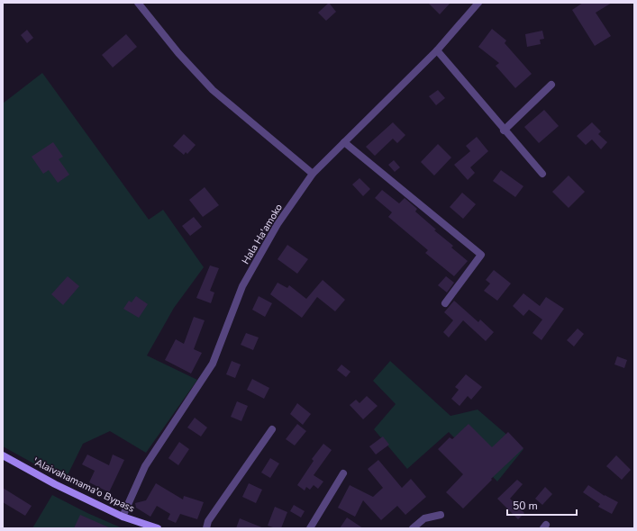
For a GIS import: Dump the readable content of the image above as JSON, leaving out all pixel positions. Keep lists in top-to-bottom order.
{
  "streets": {
    "main road": ["'Alaivahamama'o Bypass"],
    "street": ["Hala Ha'amoko"]
  },
  "crossings": [
    ["Hala Ha'amoko", "'Alaivahamama'o Bypass"]
  ],
  "scale_bar": "50 m"
}
